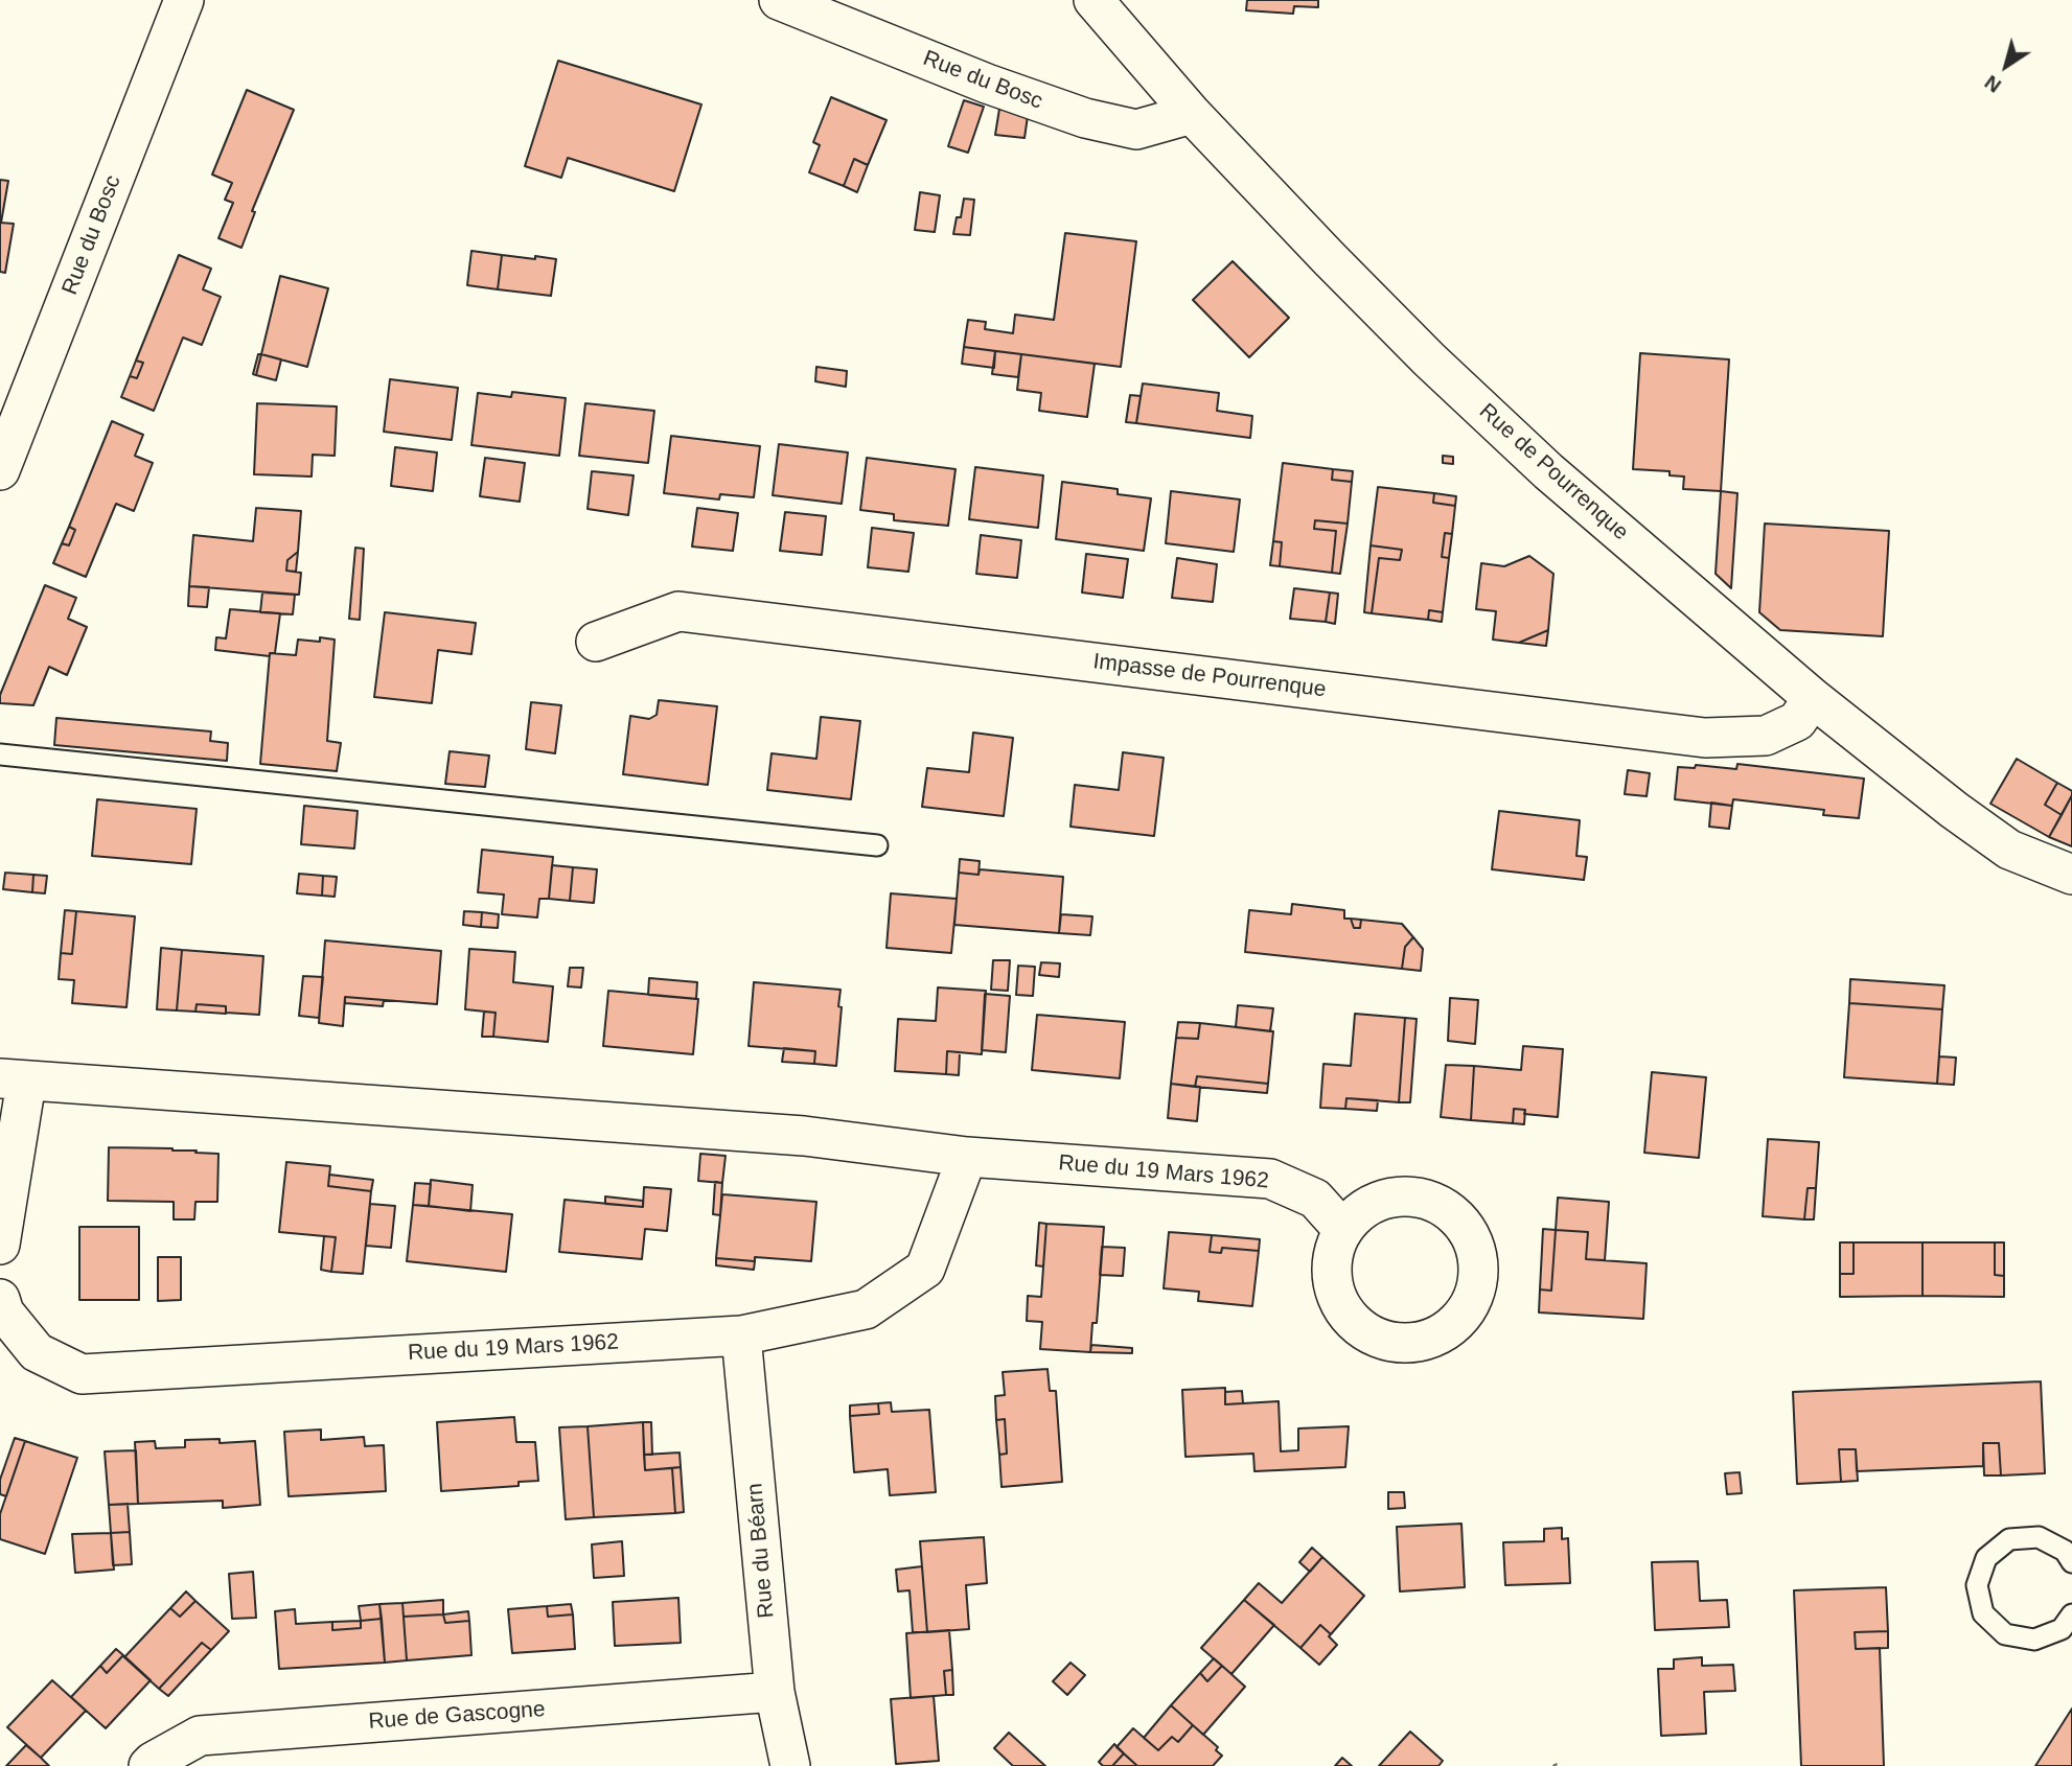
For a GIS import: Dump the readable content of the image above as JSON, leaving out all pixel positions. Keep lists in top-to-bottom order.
{
  "streets": {
    "street": [
      "Rue du Bosc",
      "Rue de Pourrenque",
      "Impasse de Pourrenque",
      "Rue du 19 Mars 1962",
      "Rue du Béarn",
      "Rue de Gascogne"
    ]
  },
  "crossings": [
    ["Rue du Bosc", "Rue de Pourrenque"],
    ["Rue de Pourrenque", "Impasse de Pourrenque"],
    ["Rue du 19 Mars 1962", "Rue du Béarn"],
    ["Rue du Béarn", "Rue de Gascogne"]
  ],
  "north": "bottom left"
}
